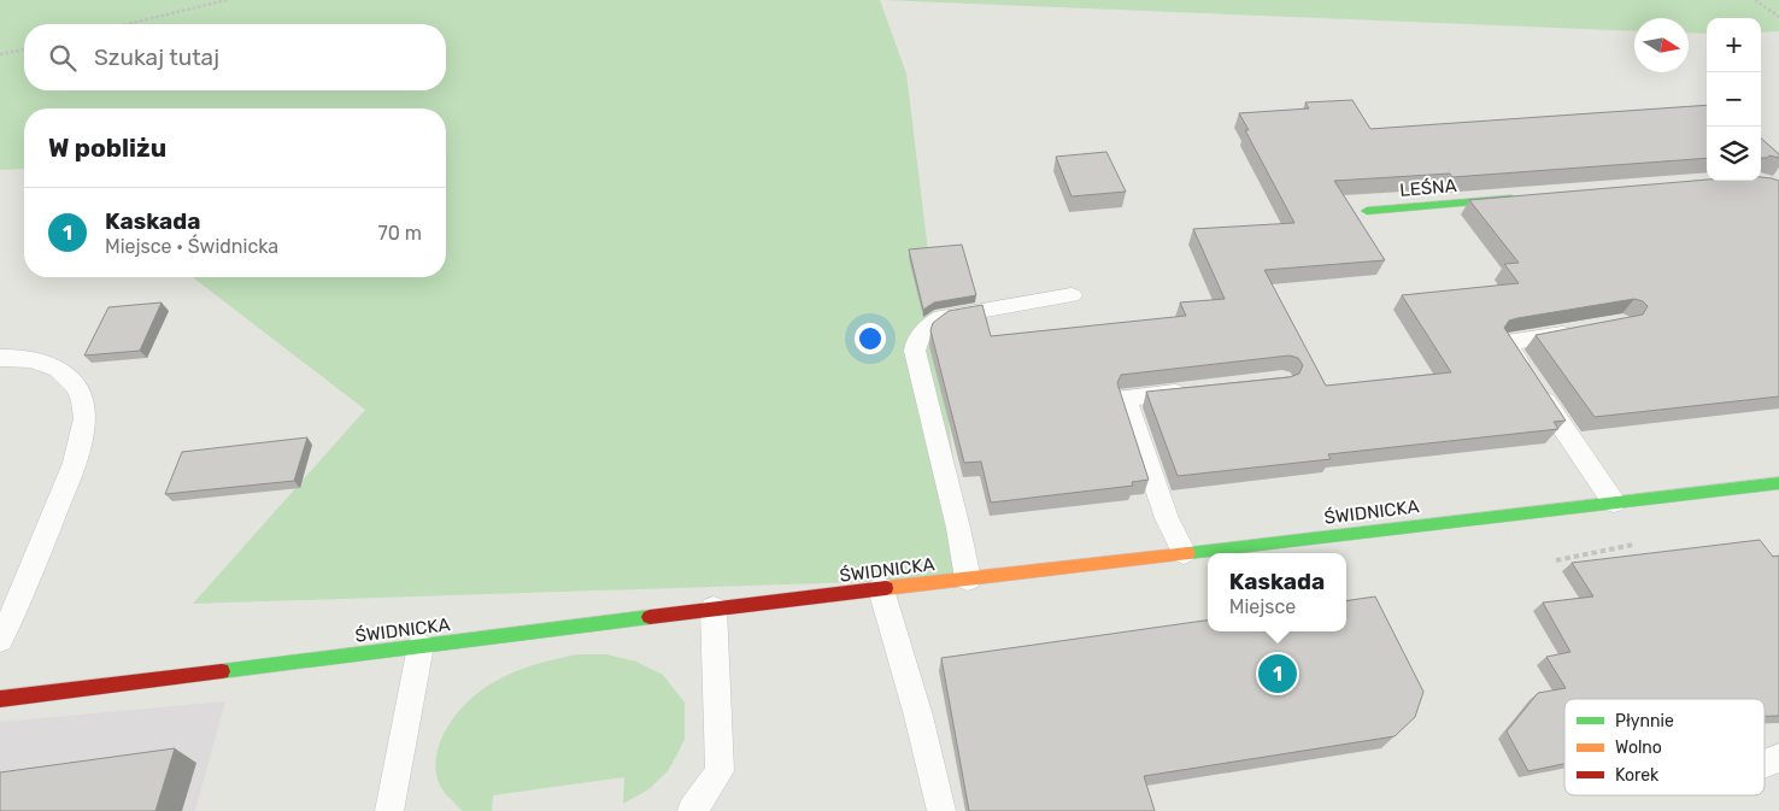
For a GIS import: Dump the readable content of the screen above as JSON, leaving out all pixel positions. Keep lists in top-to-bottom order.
{
  "streets": {
    "street": ["LEŚNA", "ŚWIDNICKA"]
  },
  "legend": ["Płynnie", "Wolno", "Korek"],
  "north": "right",
  "page": {
    "map_buttons": ["+", "−"],
    "search": "Szukaj tutaj",
    "heading": "W pobliżu",
    "list": [
      {
        "mark": "1",
        "name": "Kaskada",
        "note": "Miejsce · Świdnicka",
        "value": "70 m"
      }
    ],
    "popup": ["Kaskada", "Miejsce"],
    "pins": "1"
  }
}
